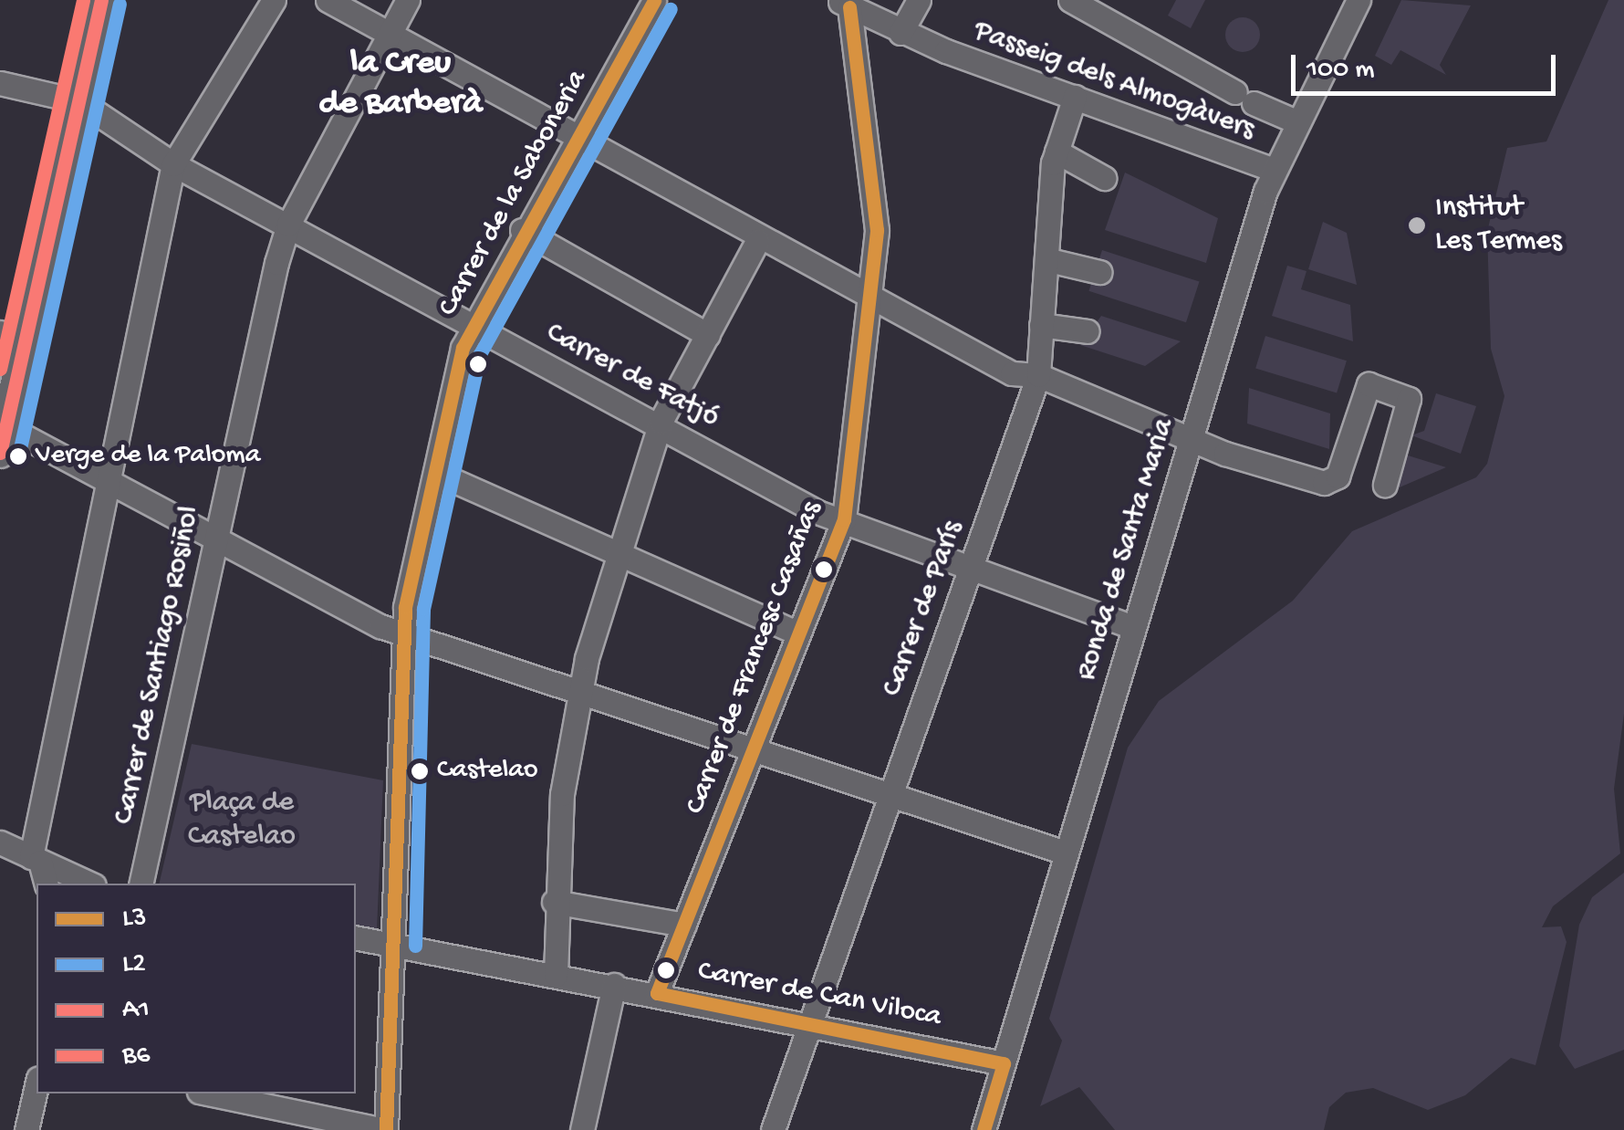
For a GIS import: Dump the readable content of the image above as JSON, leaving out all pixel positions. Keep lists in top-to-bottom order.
{
  "streets": {
    "street": [
      "Passeig dels Almogàvers",
      "Carrer de la Saboneria",
      "Carrer de Fatjó",
      "Ronda de Santa Maria",
      "Carrer de París",
      "Carrer de Francesc Casañas",
      "Carrer de Santiago Rosiñol",
      "Carrer de Can Viloca"
    ]
  },
  "crossings": [
    ["Passeig dels Almogàvers", "Ronda de Santa Maria"],
    ["Passeig dels Almogàvers", "Carrer de París"],
    ["Passeig dels Almogàvers", "Carrer de Francesc Casañas"],
    ["Carrer de la Saboneria", "Carrer de Fatjó"],
    ["Carrer de la Saboneria", "Carrer de Can Viloca"],
    ["Carrer de Fatjó", "Ronda de Santa Maria"],
    ["Carrer de Fatjó", "Carrer de París"],
    ["Carrer de Fatjó", "Carrer de Francesc Casañas"],
    ["Carrer de Fatjó", "Carrer de Santiago Rosiñol"],
    ["Ronda de Santa Maria", "Carrer de Can Viloca"],
    ["Carrer de París", "Carrer de Can Viloca"],
    ["Carrer de Francesc Casañas", "Carrer de Can Viloca"]
  ],
  "districts": ["la Creu de Barberà"],
  "parks": ["Plaça de Castelao"],
  "places": ["Institut Les Termes", "Verge de la Paloma", "Castelao"],
  "lines": [
    "transit line L3",
    "transit line A1",
    "transit line B6",
    "transit line L2"
  ],
  "legend": [
    "L3",
    "L2",
    "A1",
    "B6"
  ],
  "scale_bar": "100 m"
}
